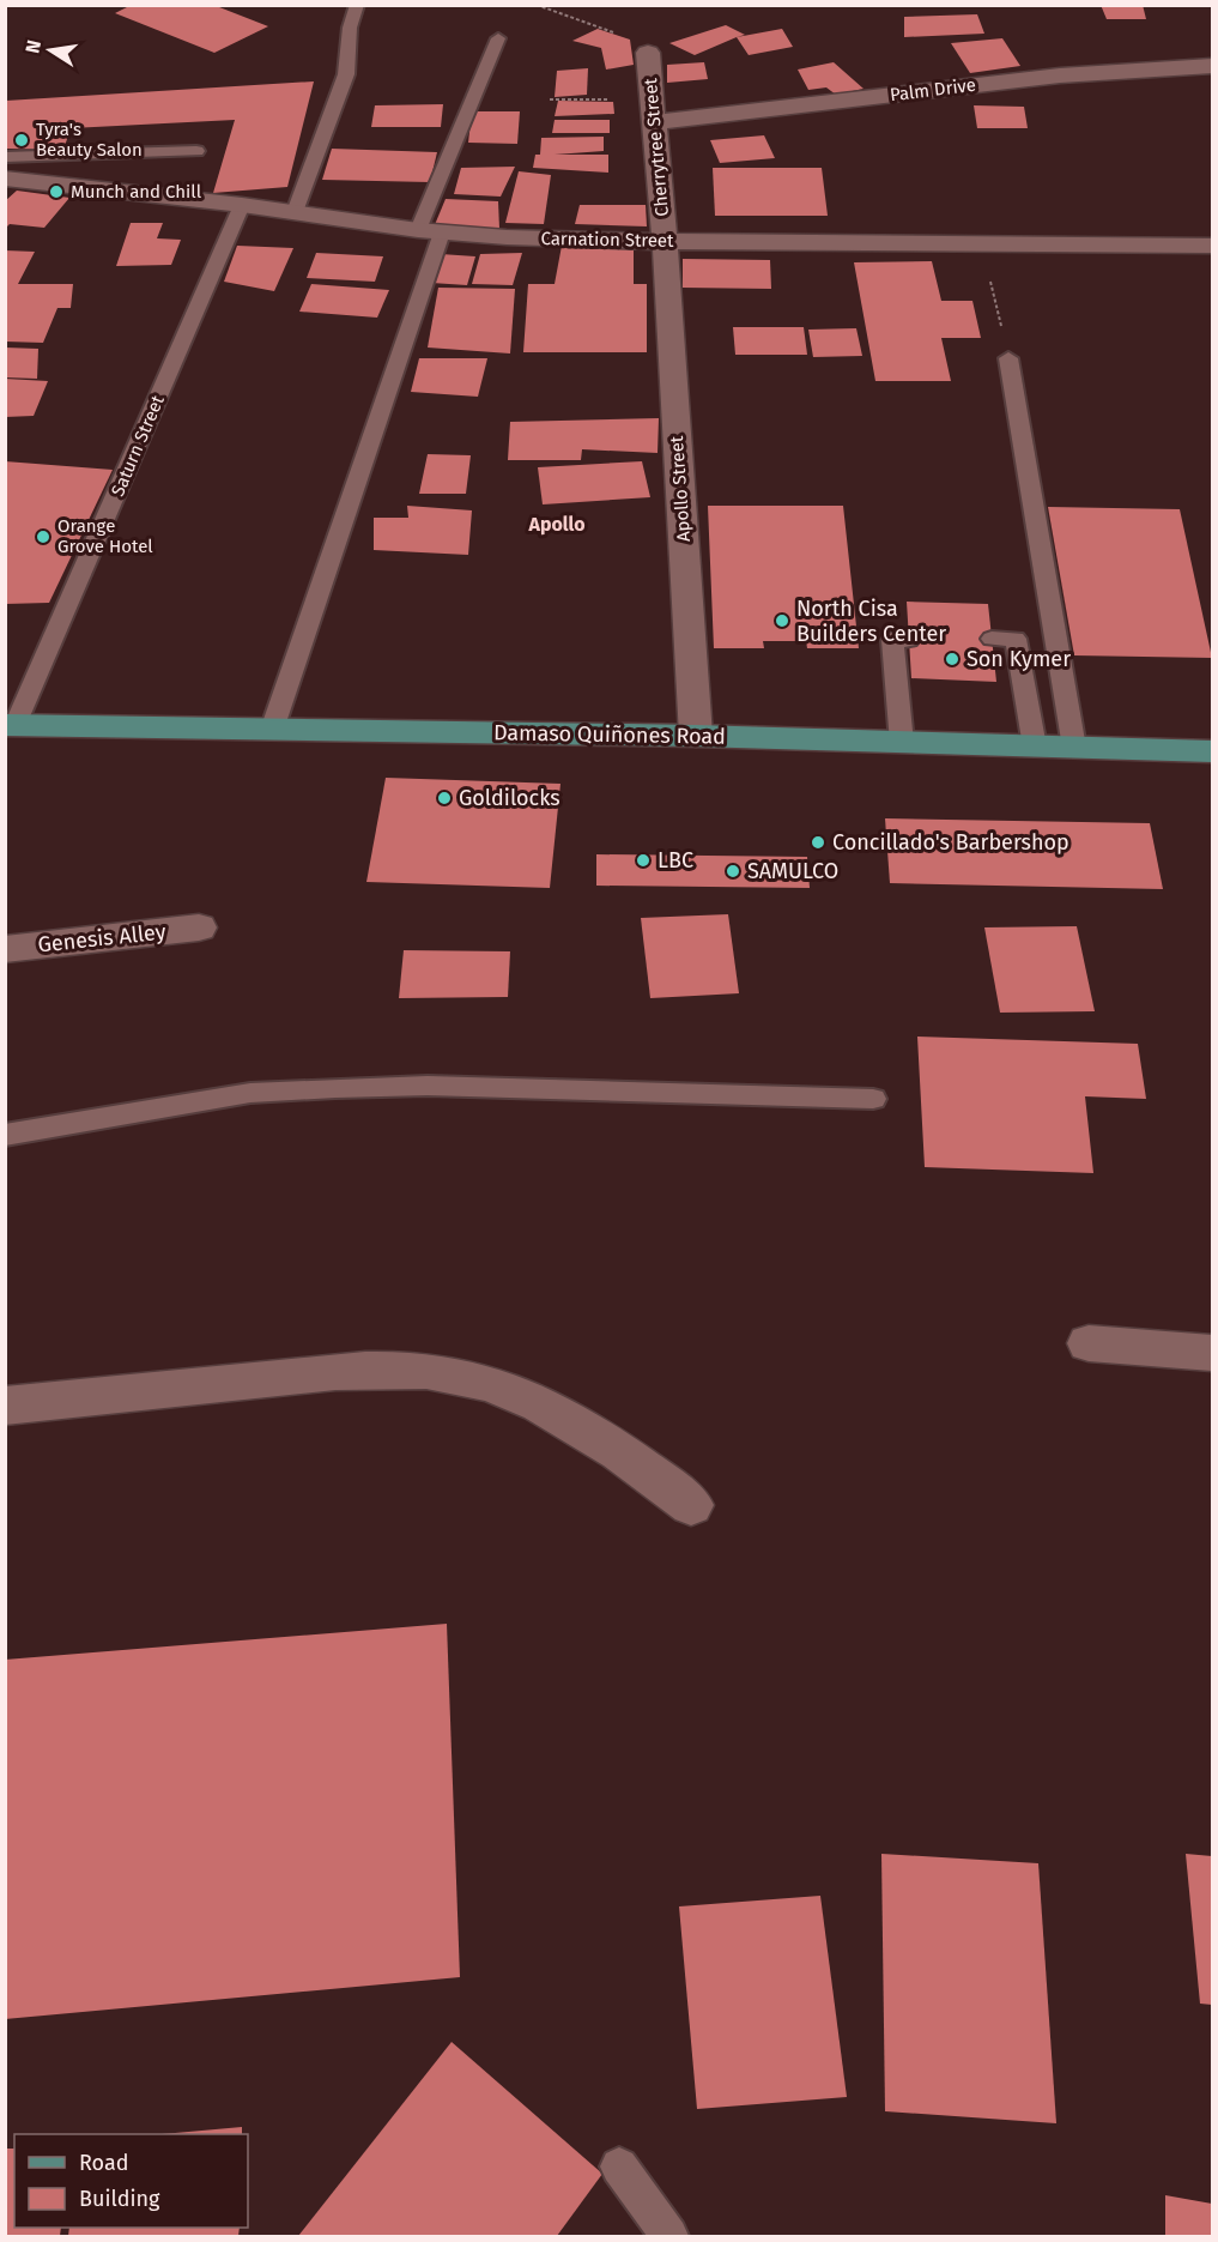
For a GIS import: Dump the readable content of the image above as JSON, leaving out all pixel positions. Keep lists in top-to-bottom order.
{
  "streets": {
    "main road": ["Damaso Quiñones Road"],
    "street": [
      "Palm Drive",
      "Cherrytree Street",
      "Carnation Street",
      "Apollo Street",
      "Genesis Alley"
    ],
    "lane": ["Saturn Street"]
  },
  "crossings": [
    ["Palm Drive", "Cherrytree Street"],
    ["Cherrytree Street", "Carnation Street"],
    ["Cherrytree Street", "Apollo Street"],
    ["Carnation Street", "Saturn Street"],
    ["Carnation Street", "Apollo Street"],
    ["Saturn Street", "Damaso Quiñones Road"],
    ["Apollo Street", "Damaso Quiñones Road"]
  ],
  "districts": ["Apollo"],
  "places": [
    "Tyra's Beauty Salon",
    "Munch and Chill",
    "Orange Grove Hotel",
    "North Cisa Builders Center",
    "Son Kymer",
    "Goldilocks",
    "Concillado's Barbershop",
    "LBC",
    "SAMULCO"
  ],
  "legend": ["Road", "Building"],
  "north": "left"
}
